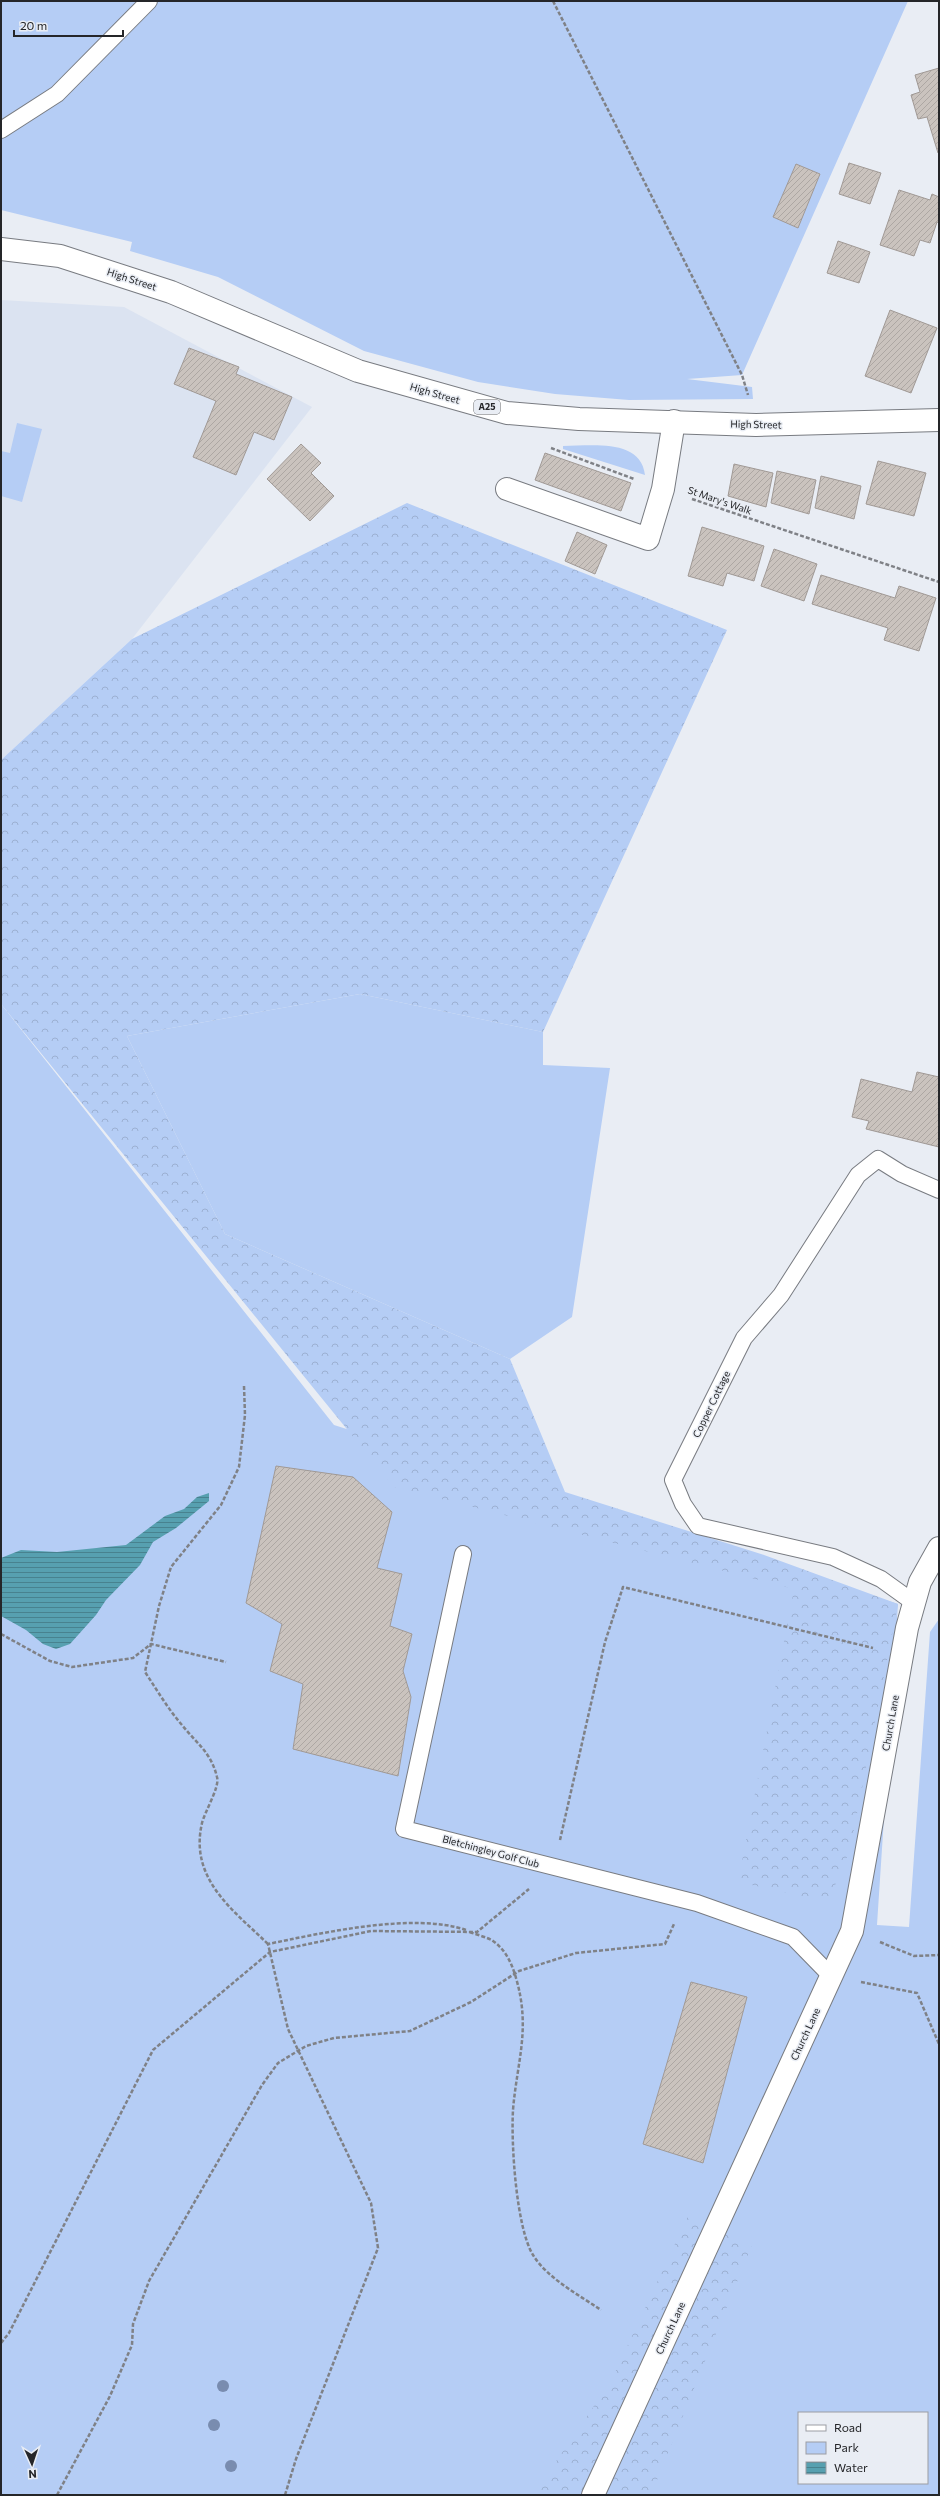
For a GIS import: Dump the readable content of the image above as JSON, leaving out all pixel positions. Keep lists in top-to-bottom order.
{
  "streets": {
    "street": ["High Street", "A25", "Church Lane"],
    "lane": ["Copper Cottage", "Bletchingley Golf Club"],
    "path": ["St Mary's Walk"]
  },
  "crossings": [
    ["Copper Cottage", "Church Lane"],
    ["Church Lane", "Bletchingley Golf Club"]
  ],
  "legend": ["Road", "Park", "Water"],
  "scale_bar": "20 m",
  "north": "bottom"
}
